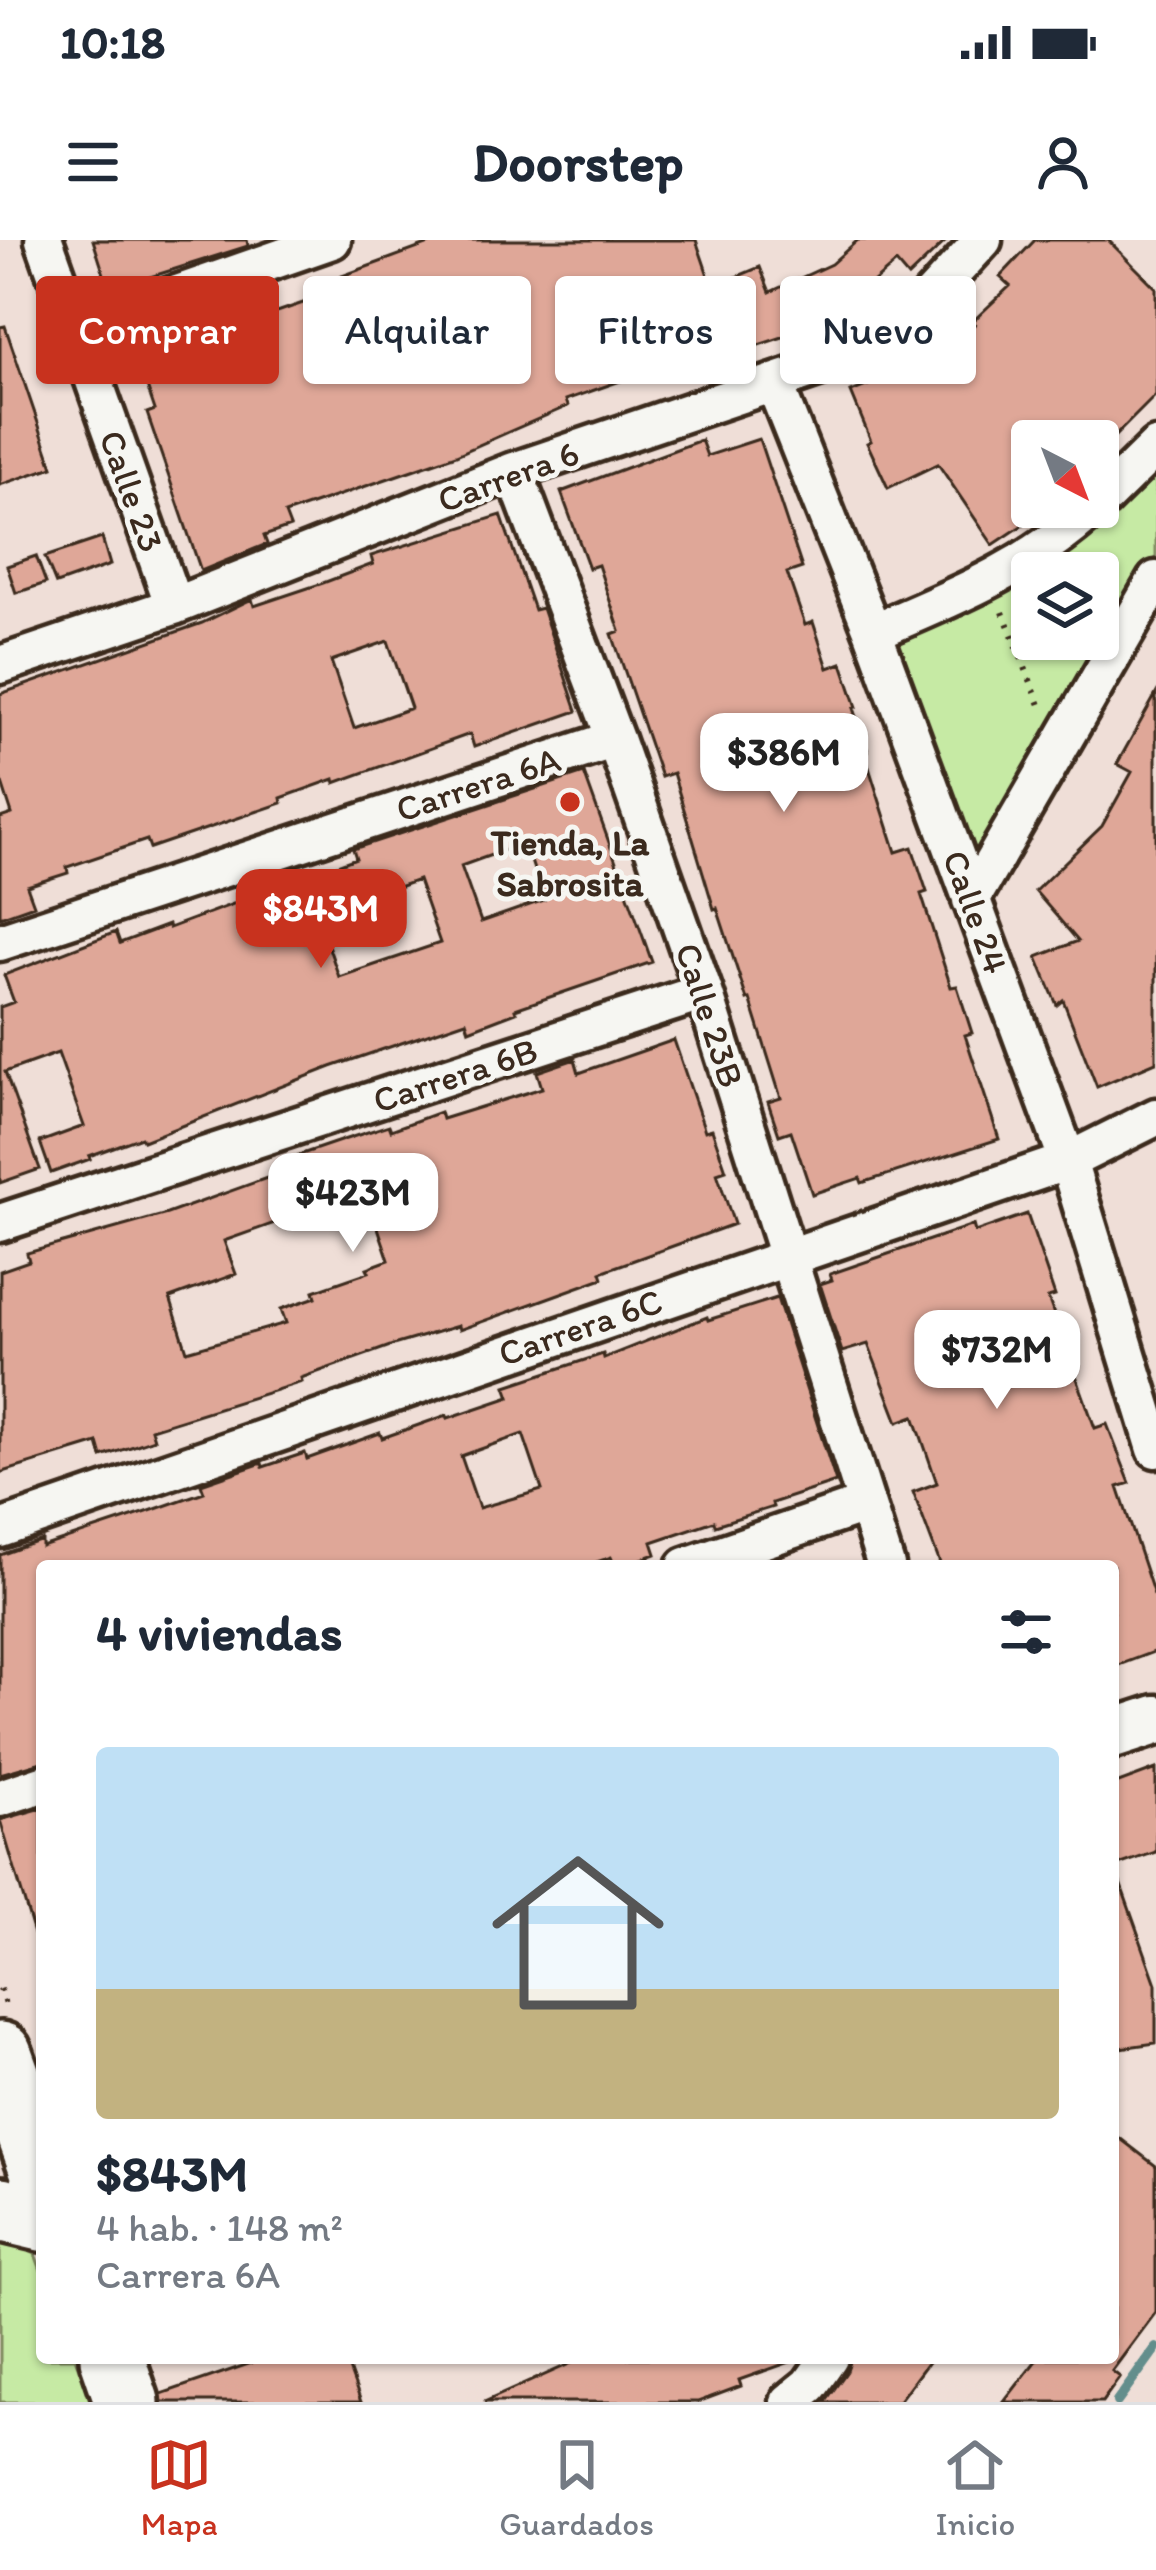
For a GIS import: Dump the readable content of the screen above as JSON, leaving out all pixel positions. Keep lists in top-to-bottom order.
{
  "streets": {
    "street": [
      "Carrera 6",
      "Calle 23",
      "Carrera 6A",
      "Calle 24",
      "Calle 23B",
      "Carrera 6B",
      "Carrera 6C"
    ]
  },
  "crossings": [
    ["Carrera 6", "Calle 23"],
    ["Carrera 6", "Calle 24"],
    ["Carrera 6", "Calle 23B"],
    ["Carrera 6A", "Calle 23B"],
    ["Calle 24", "Carrera 6C"],
    ["Calle 23B", "Carrera 6B"],
    ["Calle 23B", "Carrera 6C"]
  ],
  "places": ["Tienda, La Sabrosita"],
  "north": "bottom right",
  "page": {
    "status": "10:18",
    "header": "Doorstep",
    "chip": [
      "Comprar",
      "Alquilar",
      "Filtros",
      "Nuevo"
    ],
    "price": [
      "$386M",
      "$843M",
      "$423M",
      "$732M"
    ],
    "heading": "4 viviendas",
    "list": [
      {
        "name": "$843M",
        "note": "4 hab. · 148 m² · Carrera 6A"
      }
    ],
    "tabs": ["Mapa", "Guardados", "Inicio"]
  }
}
